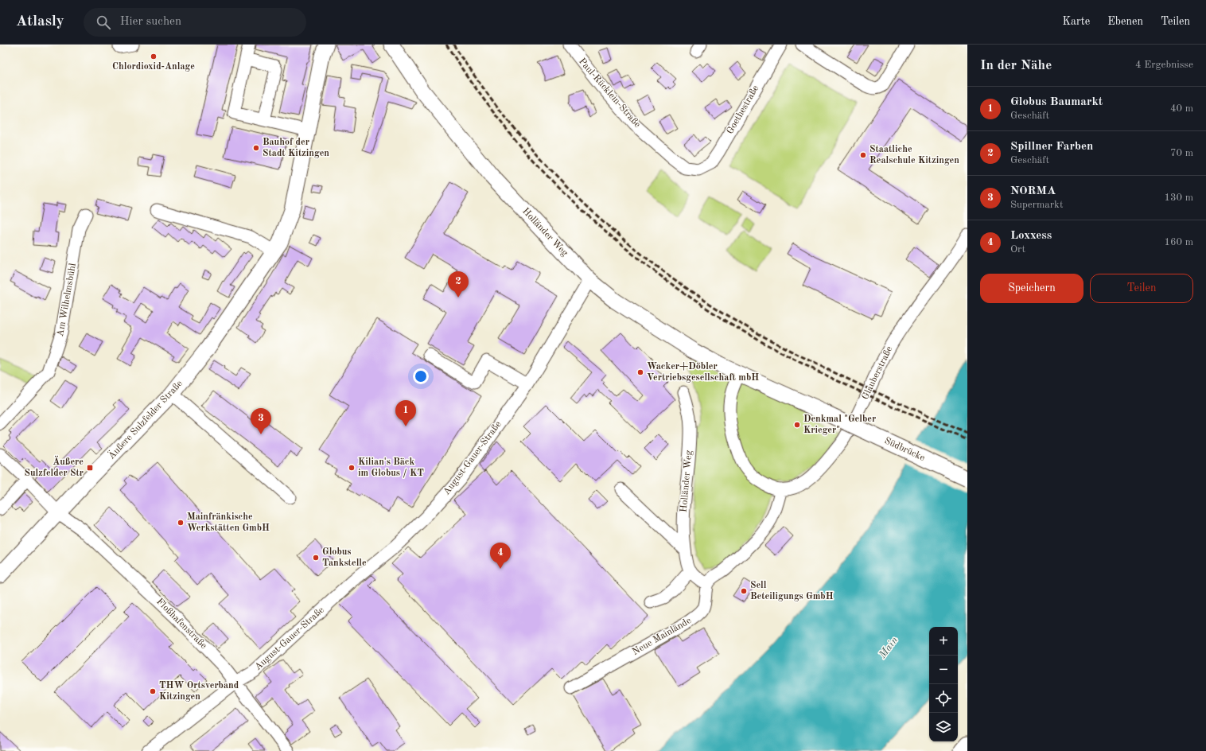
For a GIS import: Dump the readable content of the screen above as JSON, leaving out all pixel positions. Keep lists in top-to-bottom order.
{
  "streets": {
    "main road": ["Holländer Weg", "Äußere Sulzfelder Straße", "Südbrücke"],
    "street": [
      "Paul-Rücklein-Straße",
      "Goethestraße",
      "Am Wilhelmsbühl",
      "Glauberstraße",
      "August-Gauer-Straße",
      "Floßhafenstraße",
      "Neue Mainlände"
    ]
  },
  "crossings": [
    ["Paul-Rücklein-Straße", "Goethestraße"],
    ["Holländer Weg", "Glauberstraße"],
    ["Holländer Weg", "Südbrücke"],
    ["Holländer Weg", "August-Gauer-Straße"],
    ["Glauberstraße", "Südbrücke"],
    ["Äußere Sulzfelder Straße", "Floßhafenstraße"],
    ["August-Gauer-Straße", "Floßhafenstraße"]
  ],
  "water": ["Main"],
  "places": {
    "other": [
      "Chlordioxid-Anlage",
      "Bauhof der Stadt Kitzingen",
      "Staatliche Realschule Kitzingen",
      "Wacker+Döbler Vertriebsgesellschaft mbH",
      "Denkmal \"Gelber Krieger\"",
      "Kilian's Bäck im Globus / KT",
      "Mainfränkische Werkstätten GmbH",
      "Globus Tankstelle",
      "Sell Beteiligungs GmbH",
      "THW Ortsverband Kitzingen"
    ],
    "transit": ["Äußere Sulzfelder Str"]
  },
  "page": {
    "header": "Atlasly",
    "search": "Hier suchen",
    "nav": ["Karte", "Ebenen", "Teilen"],
    "heading": ["In der Nähe", "4 Ergebnisse"],
    "list": [
      {
        "mark": "1",
        "name": "Globus Baumarkt",
        "note": "Geschäft",
        "value": "40 m"
      },
      {
        "mark": "2",
        "name": "Spillner Farben",
        "note": "Geschäft",
        "value": "70 m"
      },
      {
        "mark": "3",
        "name": "NORMA",
        "note": "Supermarkt",
        "value": "130 m"
      },
      {
        "mark": "4",
        "name": "Loxxess",
        "note": "Ort",
        "value": "160 m"
      }
    ],
    "buttons": ["Speichern", "Teilen"],
    "pins": [
      "2",
      "1",
      "3",
      "4"
    ],
    "map_buttons": ["+", "−"]
  }
}
